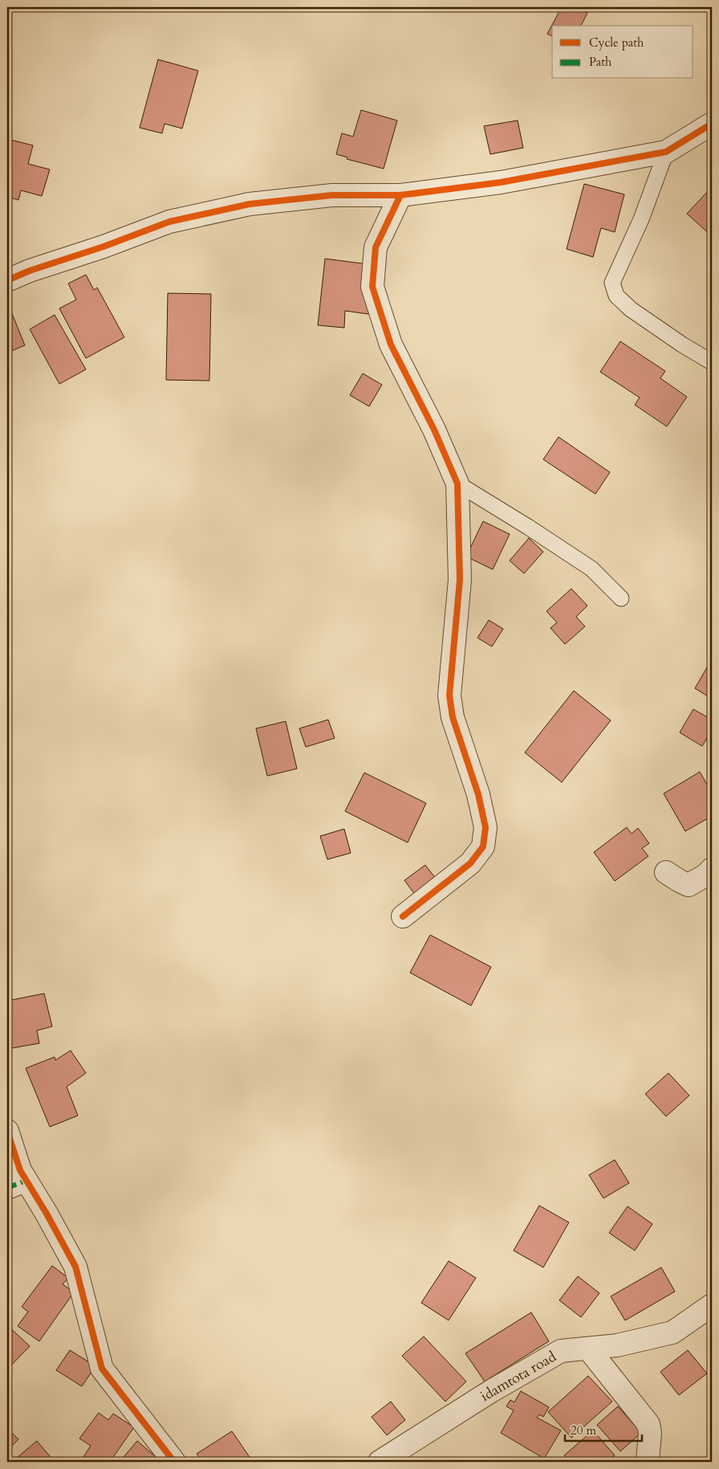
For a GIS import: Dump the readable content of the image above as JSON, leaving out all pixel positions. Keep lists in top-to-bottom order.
{
  "streets": {
    "street": ["idamtota road"]
  },
  "legend": ["Cycle path", "Path"],
  "scale_bar": "20 m"
}
